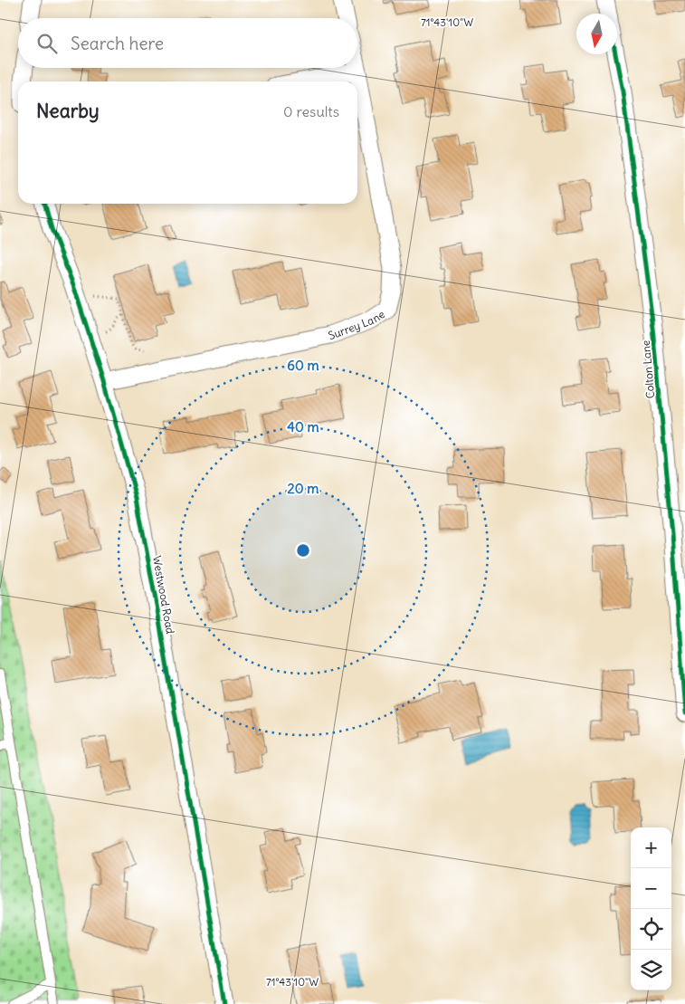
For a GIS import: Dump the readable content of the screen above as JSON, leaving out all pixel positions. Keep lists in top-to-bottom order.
{
  "streets": {
    "street": ["Surrey Lane", "Colton Lane", "Westwood Road"]
  },
  "crossings": [
    ["Surrey Lane", "Westwood Road"]
  ],
  "north": "bottom",
  "page": {
    "search": "Search here",
    "heading": ["Nearby", "0 results"],
    "map_buttons": ["+", "−"]
  },
  "coordinates": ["71°43'10\"W"],
  "rings": ["60 m", "40 m", "20 m"]
}
